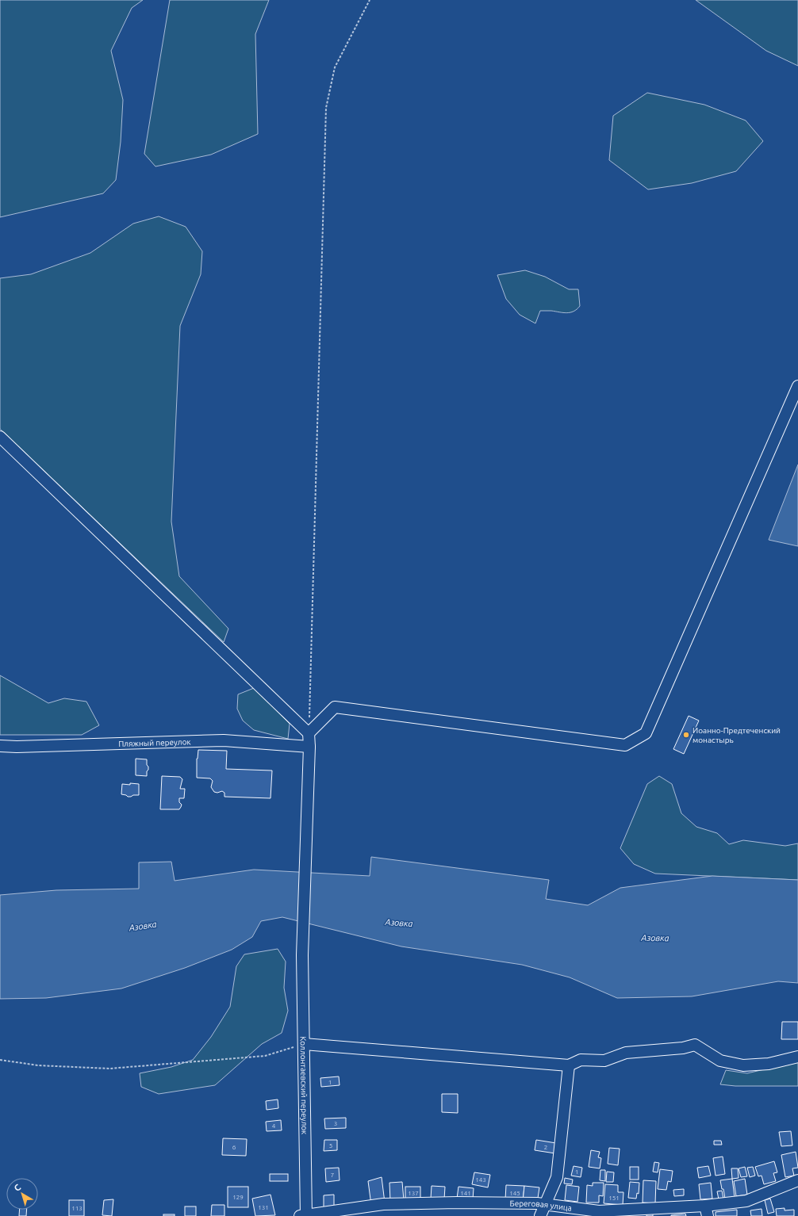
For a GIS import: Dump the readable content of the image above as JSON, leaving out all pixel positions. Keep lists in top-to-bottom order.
{
  "streets": {
    "street": ["Пляжный переулок", "Коллонтаевский переулок", "Береговая улица"]
  },
  "crossings": [
    ["Пляжный переулок", "Коллонтаевский переулок"],
    ["Коллонтаевский переулок", "Береговая улица"]
  ],
  "water": ["Азовка"],
  "places": ["Иоанно-Предтеченский монастырь"],
  "house_numbers": [
    "1",
    "3",
    "4",
    "5",
    "6",
    "2",
    "1",
    "7",
    "143",
    "137",
    "141",
    "145",
    "129",
    "151",
    "131",
    "113"
  ],
  "north": "top left"
}
